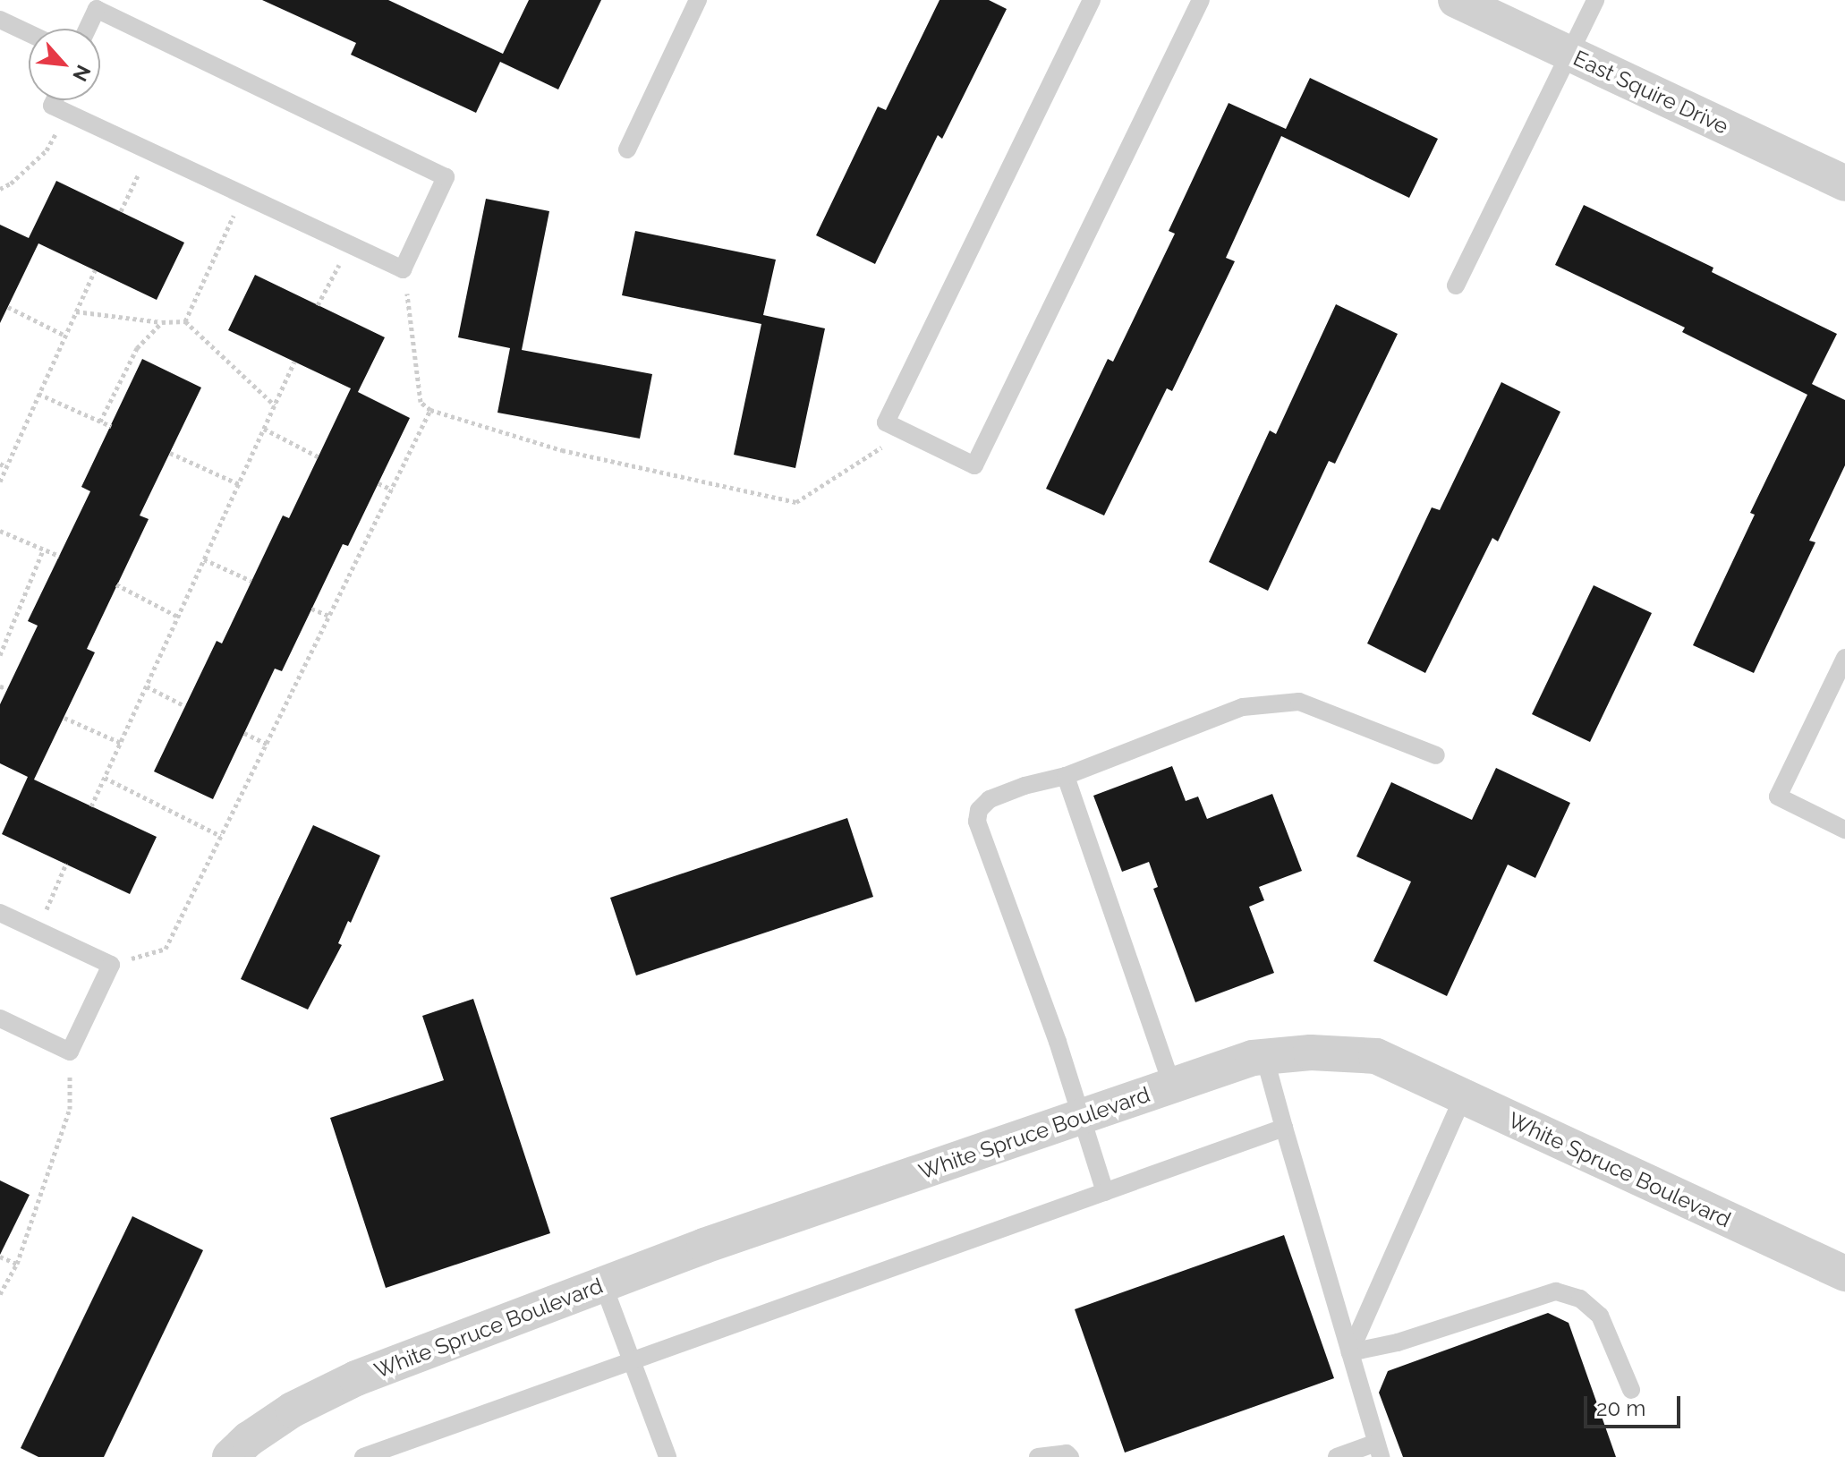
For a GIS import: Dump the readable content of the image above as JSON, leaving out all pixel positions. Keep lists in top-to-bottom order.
{
  "streets": {
    "street": ["East Squire Drive", "White Spruce Boulevard"]
  },
  "scale_bar": "20 m",
  "north": "bottom right"
}
